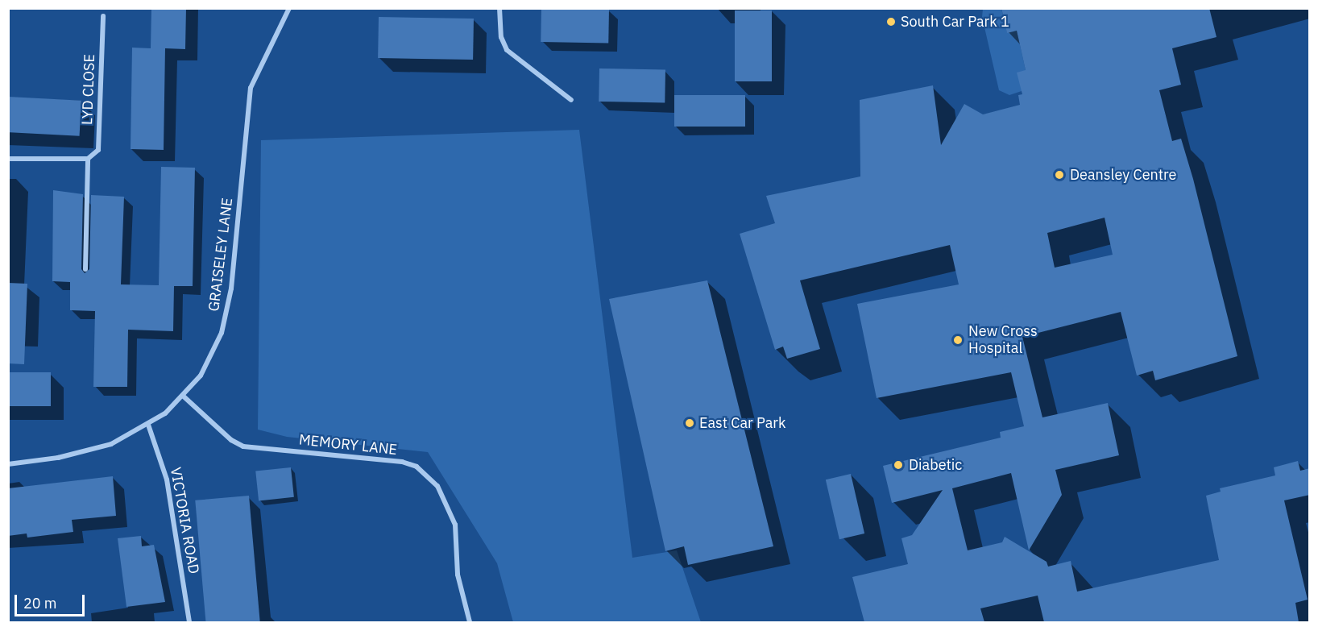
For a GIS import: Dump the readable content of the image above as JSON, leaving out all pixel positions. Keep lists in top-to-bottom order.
{
  "streets": {
    "street": [
      "LYD CLOSE",
      "GRAISELEY LANE",
      "MEMORY LANE",
      "VICTORIA ROAD"
    ]
  },
  "crossings": [
    ["GRAISELEY LANE", "MEMORY LANE"],
    ["GRAISELEY LANE", "VICTORIA ROAD"]
  ],
  "places": [
    "South Car Park 1",
    "Deansley Centre",
    "New Cross Hospital",
    "East Car Park",
    "Diabetic"
  ],
  "scale_bar": "20 m"
}
